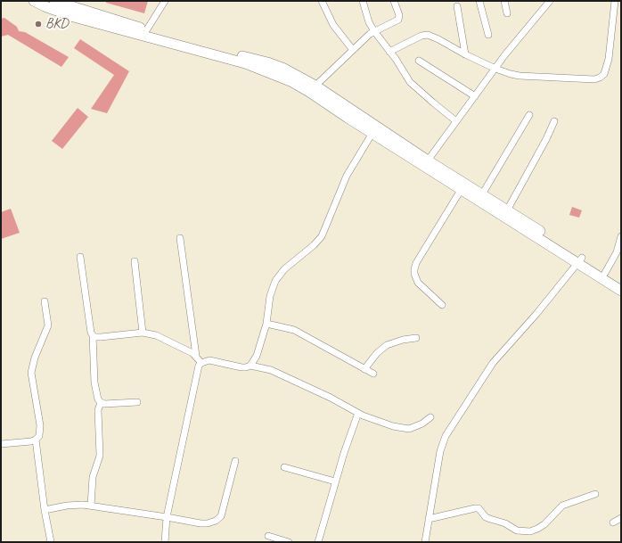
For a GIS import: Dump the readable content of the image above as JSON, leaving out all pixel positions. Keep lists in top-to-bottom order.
{
  "places": ["BKD"]
}
